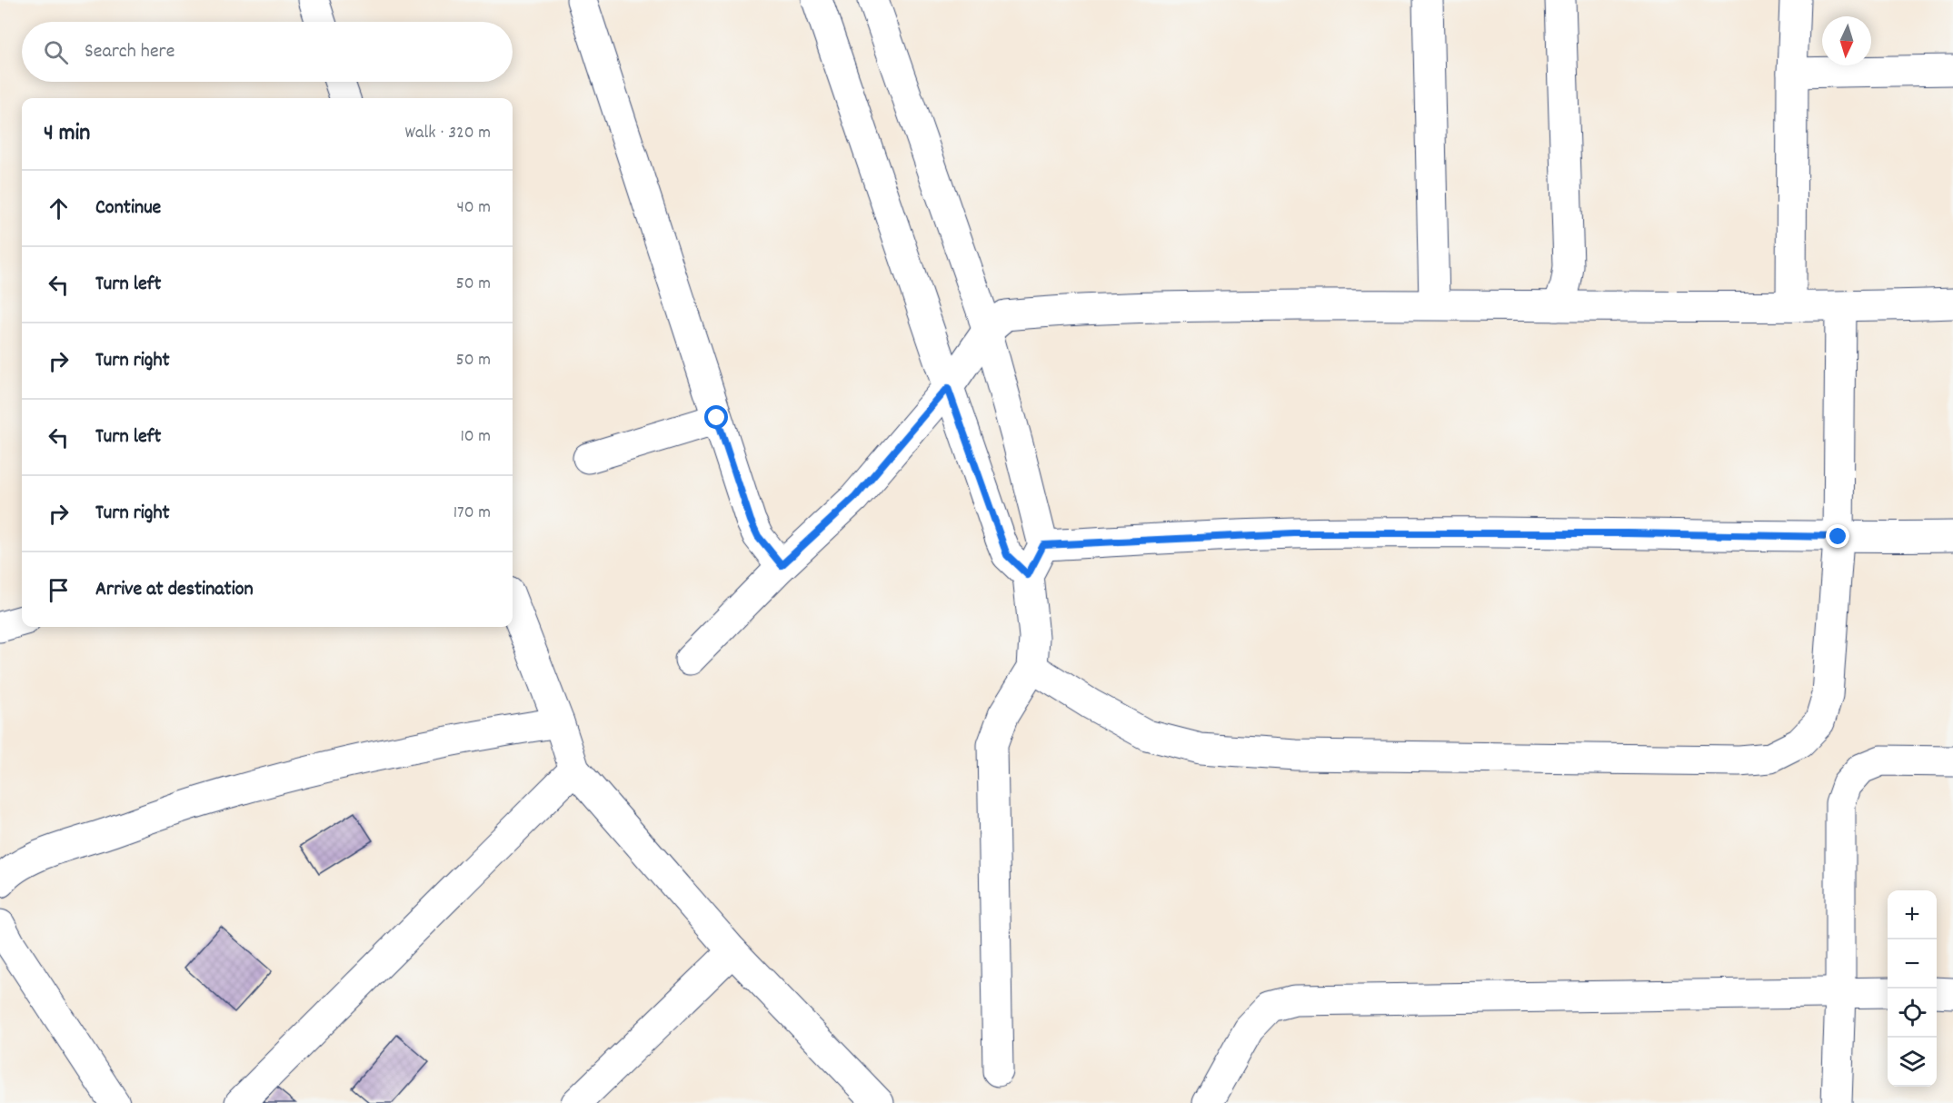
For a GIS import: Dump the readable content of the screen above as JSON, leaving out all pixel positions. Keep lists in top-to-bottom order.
{
  "north": "bottom",
  "page": {
    "search": "Search here",
    "heading": ["4 min", "Walk · 320 m"],
    "list": [
      ["Continue", "40 m"],
      ["Turn left", "50 m"],
      ["Turn right", "50 m"],
      ["Turn left", "10 m"],
      ["Turn right", "170 m"],
      "Arrive at destination"
    ],
    "map_buttons": ["+", "−"]
  }
}
